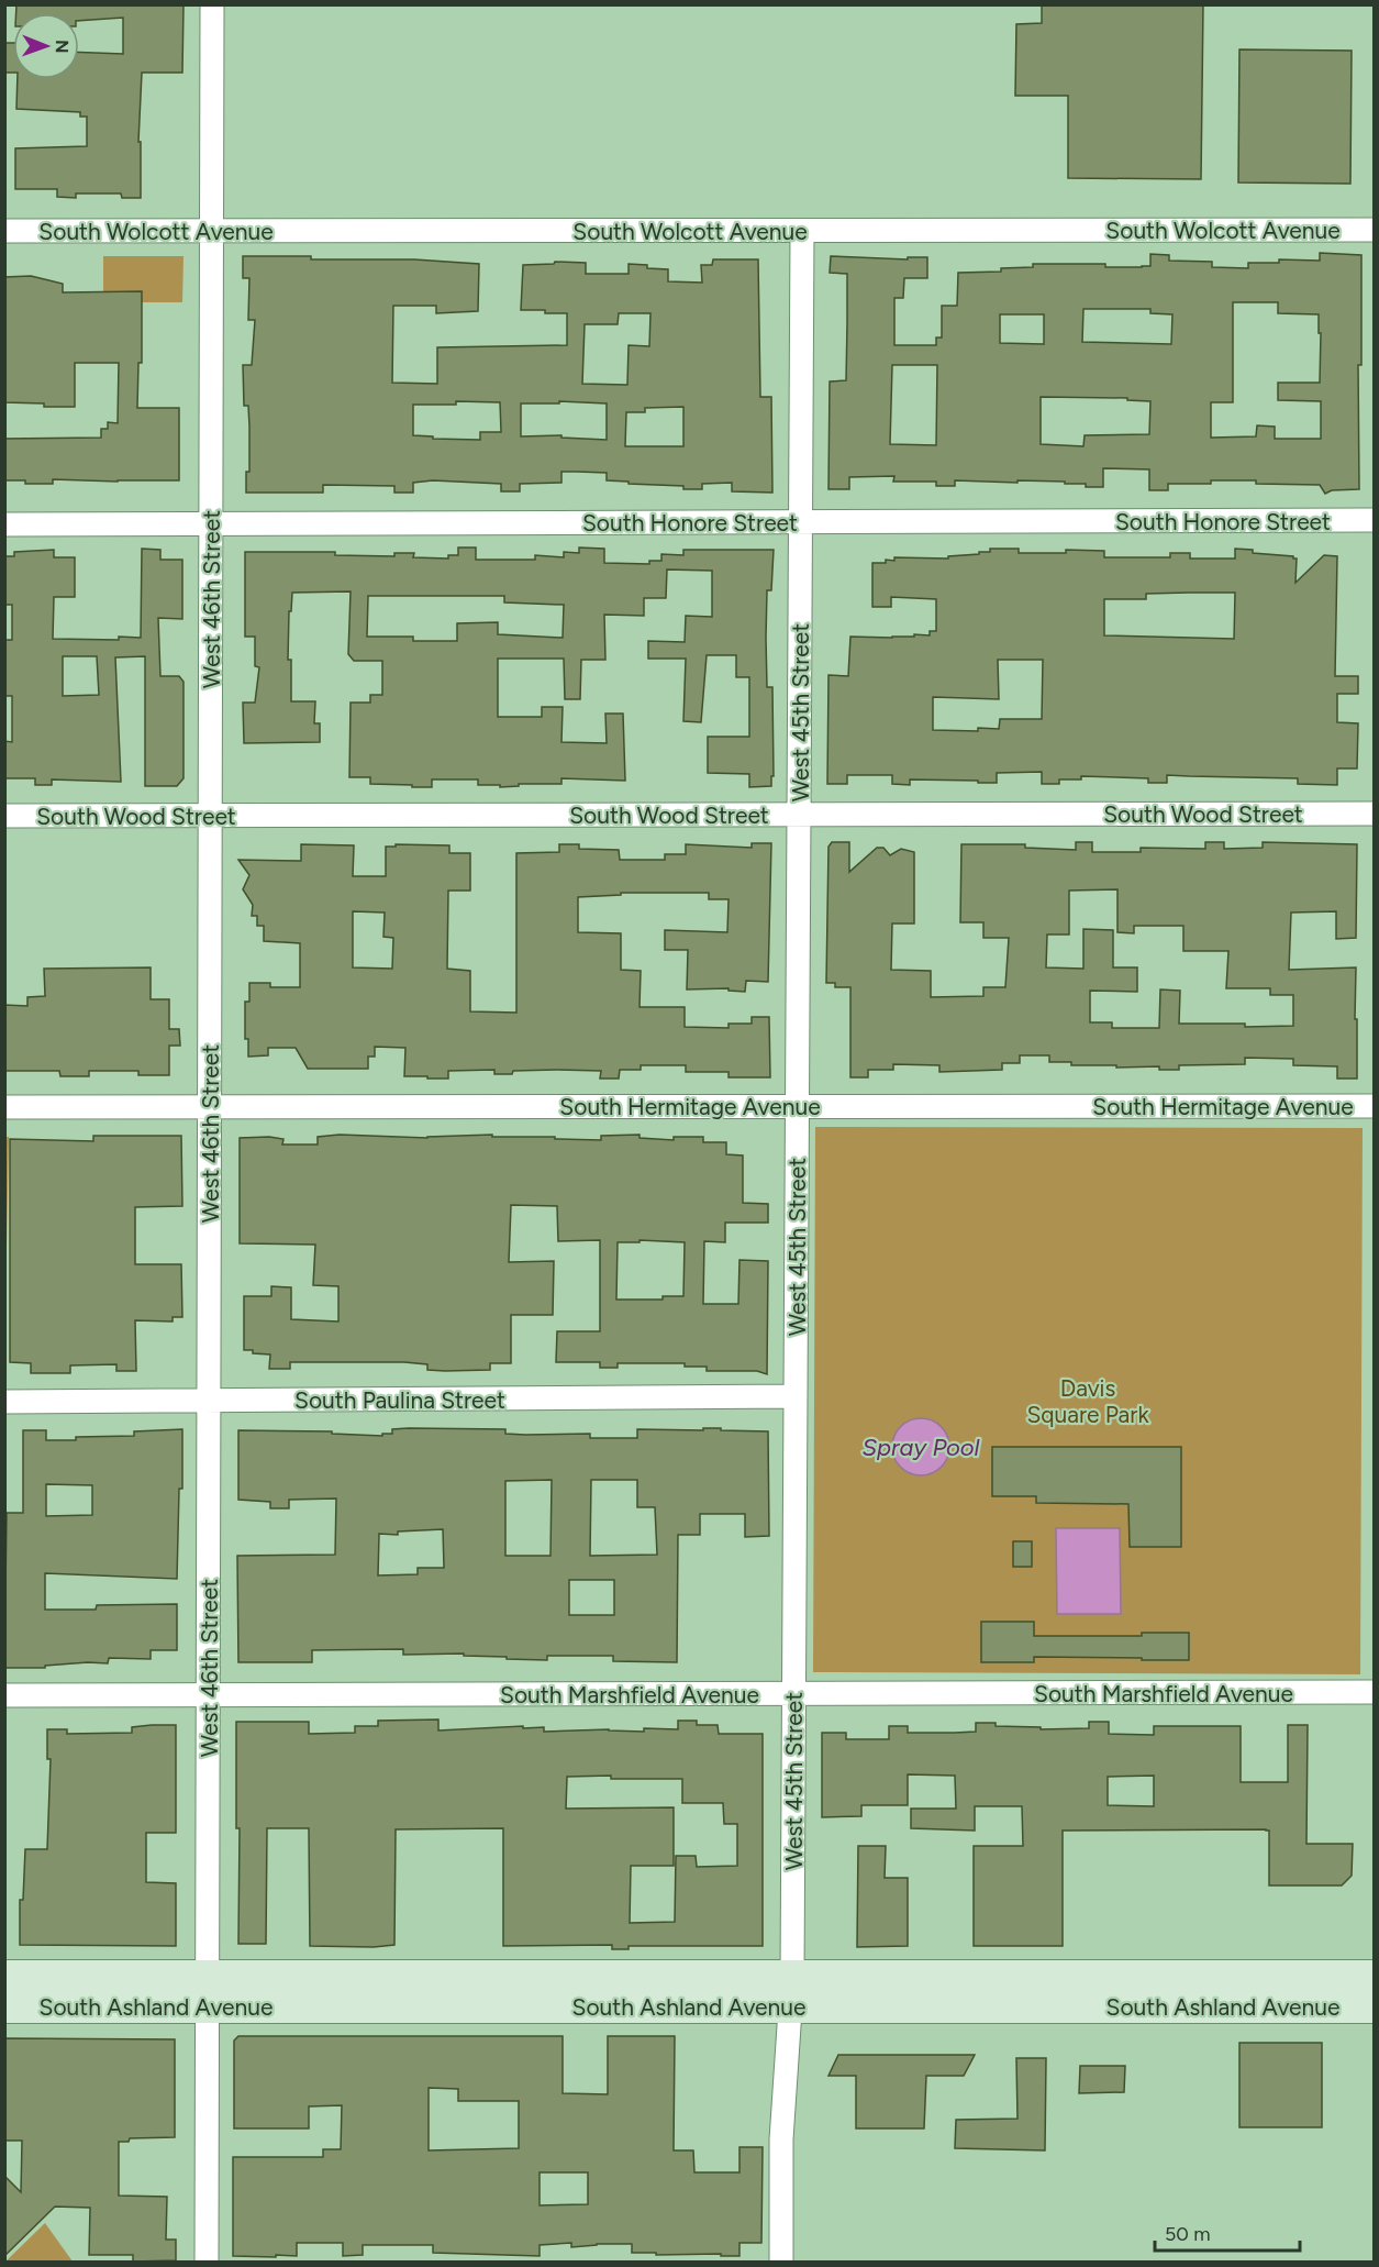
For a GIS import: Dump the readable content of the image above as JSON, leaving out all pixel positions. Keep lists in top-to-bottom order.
{
  "streets": {
    "main road": ["South Ashland Avenue"],
    "street": [
      "South Wolcott Avenue",
      "South Honore Street",
      "West 46th Street",
      "West 45th Street",
      "South Wood Street",
      "South Hermitage Avenue",
      "South Paulina Street",
      "South Marshfield Avenue"
    ]
  },
  "crossings": [
    ["South Wolcott Avenue", "West 46th Street"],
    ["South Wolcott Avenue", "West 45th Street"],
    ["South Honore Street", "West 46th Street"],
    ["South Honore Street", "West 45th Street"],
    ["West 46th Street", "South Wood Street"],
    ["West 46th Street", "South Hermitage Avenue"],
    ["West 46th Street", "South Paulina Street"],
    ["West 46th Street", "South Marshfield Avenue"],
    ["West 46th Street", "South Ashland Avenue"],
    ["West 45th Street", "South Wood Street"],
    ["West 45th Street", "South Hermitage Avenue"],
    ["West 45th Street", "South Paulina Street"],
    ["West 45th Street", "South Marshfield Avenue"],
    ["West 45th Street", "South Ashland Avenue"]
  ],
  "water": ["Spray Pool"],
  "parks": ["Davis Square Park"],
  "scale_bar": "50 m",
  "north": "right"
}
